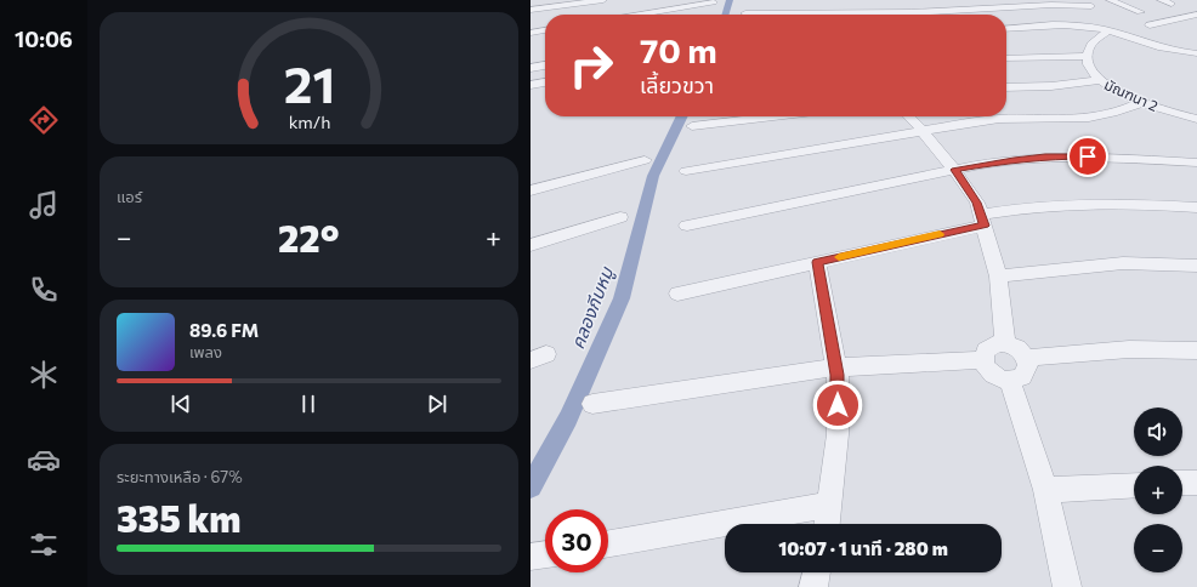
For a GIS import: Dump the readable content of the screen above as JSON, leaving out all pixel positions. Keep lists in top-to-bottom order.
{
  "streets": {
    "street": ["มัณฑนา 2"]
  },
  "water": ["คลองกีบหมู"],
  "page": {
    "tabs": "10:06",
    "turn": ["70 m", "เลี้ยวขวา"],
    "tile": [
      "แอร์",
      ["ระยะทางเหลือ · 67%", "335 km"]
    ],
    "heat": ["−", "22°", "+"],
    "song": ["89.6 FM", "เพลง"],
    "map_buttons": ["+", "−"],
    "limit": "30",
    "trip": "10:07 · 1 นาที · 280 m",
    "gauge": ["21", "km/h"]
  }
}
